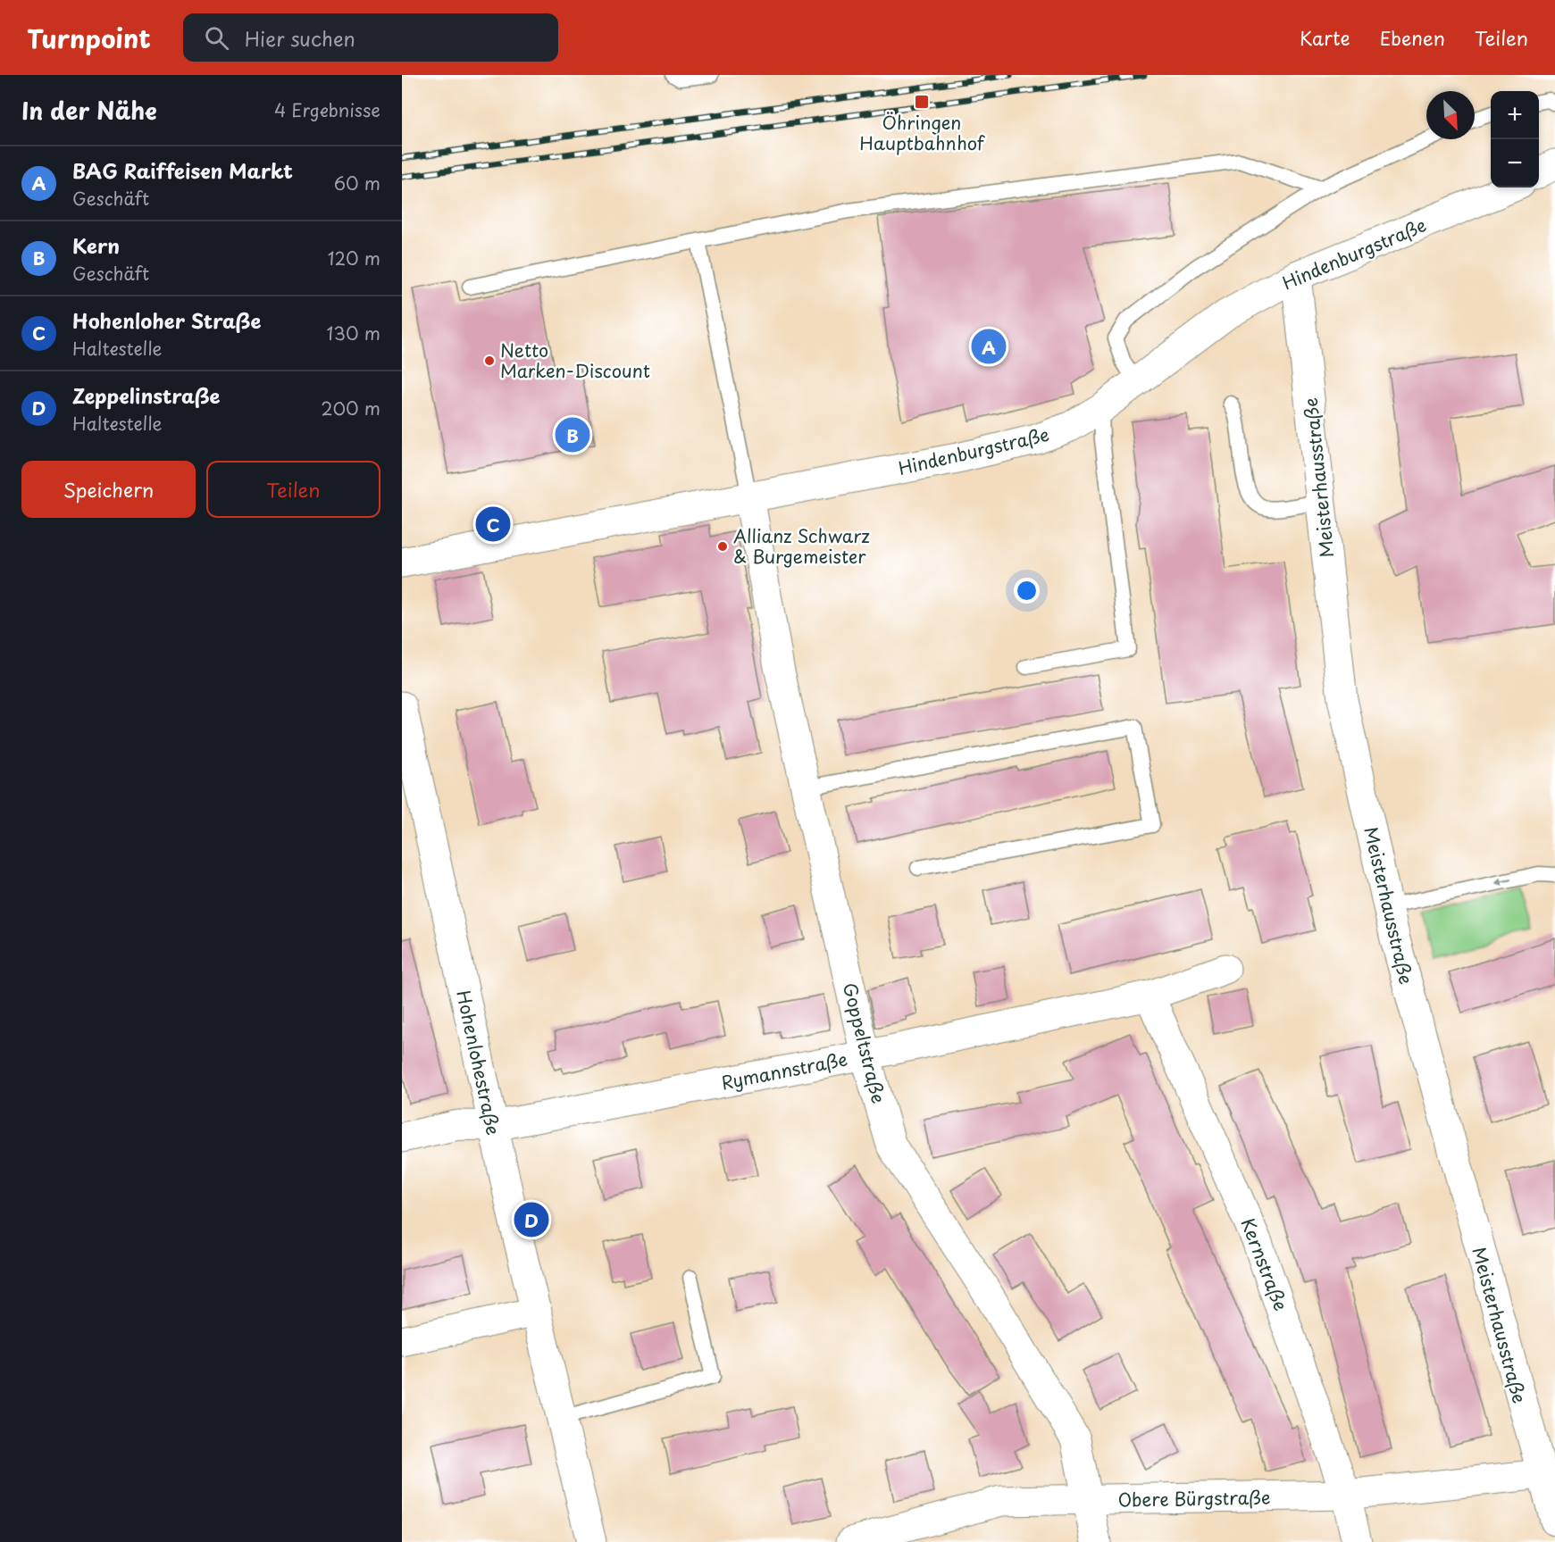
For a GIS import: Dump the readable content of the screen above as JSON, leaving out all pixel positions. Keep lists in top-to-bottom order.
{
  "streets": {
    "street": [
      "Hindenburgstraße",
      "Meisterhausstraße",
      "Goppeltstraße",
      "Hohenlohestraße",
      "Rymannstraße",
      "Kernstraße",
      "Obere Bürgstraße"
    ]
  },
  "crossings": [
    ["Hindenburgstraße", "Meisterhausstraße"],
    ["Hindenburgstraße", "Goppeltstraße"],
    ["Meisterhausstraße", "Obere Bürgstraße"],
    ["Goppeltstraße", "Rymannstraße"],
    ["Goppeltstraße", "Obere Bürgstraße"],
    ["Hohenlohestraße", "Rymannstraße"],
    ["Rymannstraße", "Kernstraße"],
    ["Kernstraße", "Obere Bürgstraße"]
  ],
  "places": {
    "transit": ["Öhringen Hauptbahnhof"],
    "other": ["Netto Marken-Discount", "Allianz Schwarz & Burgemeister"]
  },
  "north": "bottom right",
  "page": {
    "header": "Turnpoint",
    "search": "Hier suchen",
    "nav": ["Karte", "Ebenen", "Teilen"],
    "heading": ["In der Nähe", "4 Ergebnisse"],
    "map_buttons": ["+", "−"],
    "list": [
      {
        "mark": "A",
        "name": "BAG Raiffeisen Markt",
        "note": "Geschäft",
        "value": "60 m"
      },
      {
        "mark": "B",
        "name": "Kern",
        "note": "Geschäft",
        "value": "120 m"
      },
      {
        "mark": "C",
        "name": "Hohenloher Straße",
        "note": "Haltestelle",
        "value": "130 m"
      },
      {
        "mark": "D",
        "name": "Zeppelinstraße",
        "note": "Haltestelle",
        "value": "200 m"
      }
    ],
    "pins": [
      "A",
      "B",
      "C",
      "D"
    ],
    "buttons": ["Speichern", "Teilen"]
  }
}
